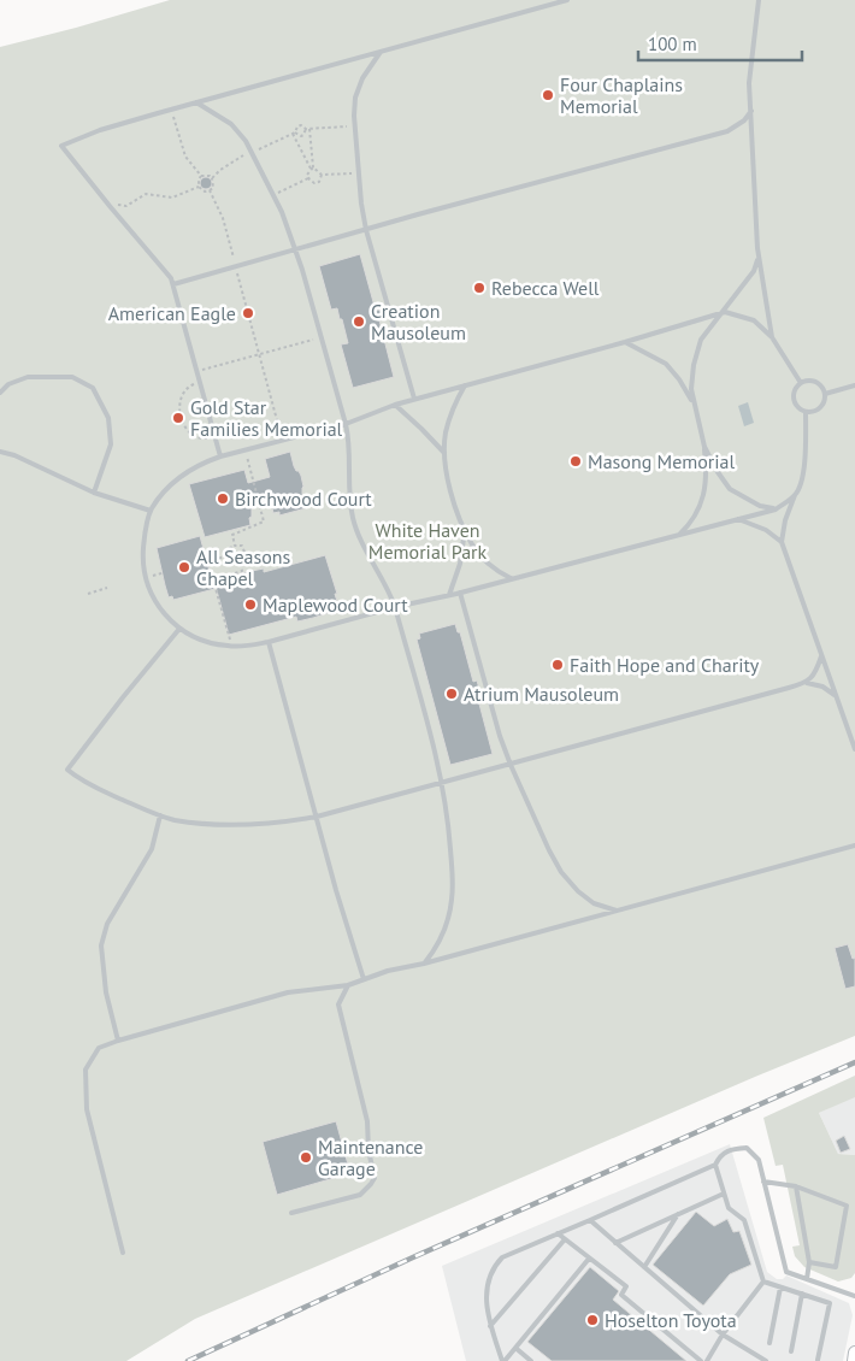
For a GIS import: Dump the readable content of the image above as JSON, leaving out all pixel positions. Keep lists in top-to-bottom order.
{
  "parks": ["White Haven Memorial Park"],
  "places": [
    "Four Chaplains Memorial",
    "Rebecca Well",
    "American Eagle",
    "Creation Mausoleum",
    "Gold Star Families Memorial",
    "Masong Memorial",
    "Birchwood Court",
    "All Seasons Chapel",
    "Maplewood Court",
    "Faith Hope and Charity",
    "Atrium Mausoleum",
    "Maintenance Garage",
    "Hoselton Toyota"
  ],
  "scale_bar": "100 m"
}
